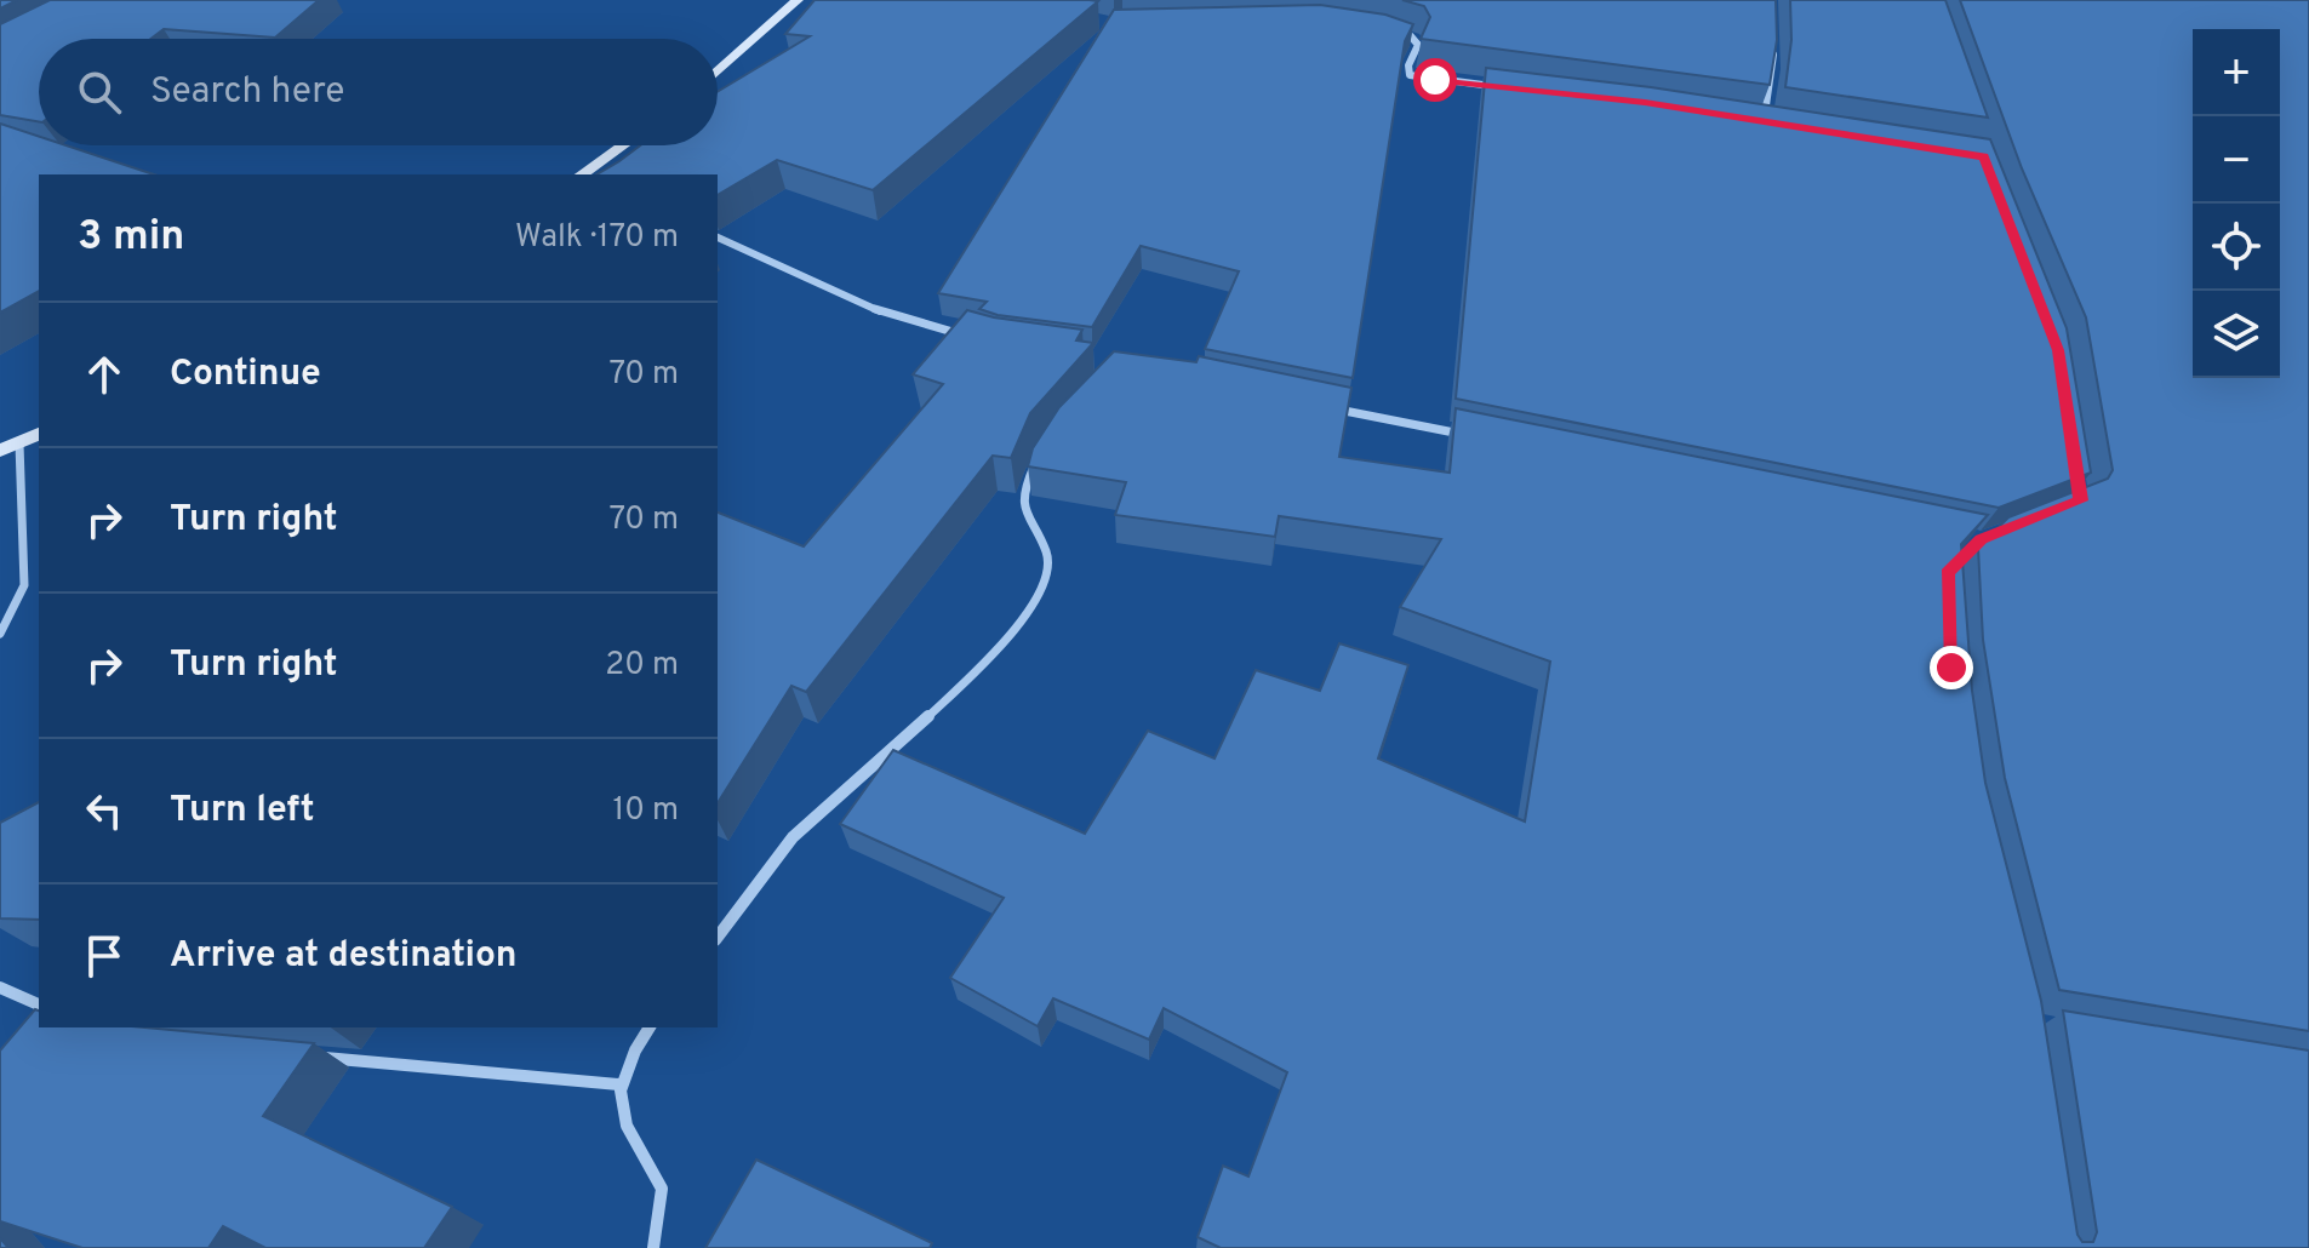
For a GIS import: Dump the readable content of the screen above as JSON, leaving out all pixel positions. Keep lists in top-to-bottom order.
{
  "page": {
    "map_buttons": ["+", "−"],
    "search": "Search here",
    "heading": ["3 min", "Walk · 170 m"],
    "list": [
      ["Continue", "70 m"],
      ["Turn right", "70 m"],
      ["Turn right", "20 m"],
      ["Turn left", "10 m"],
      "Arrive at destination"
    ]
  }
}
